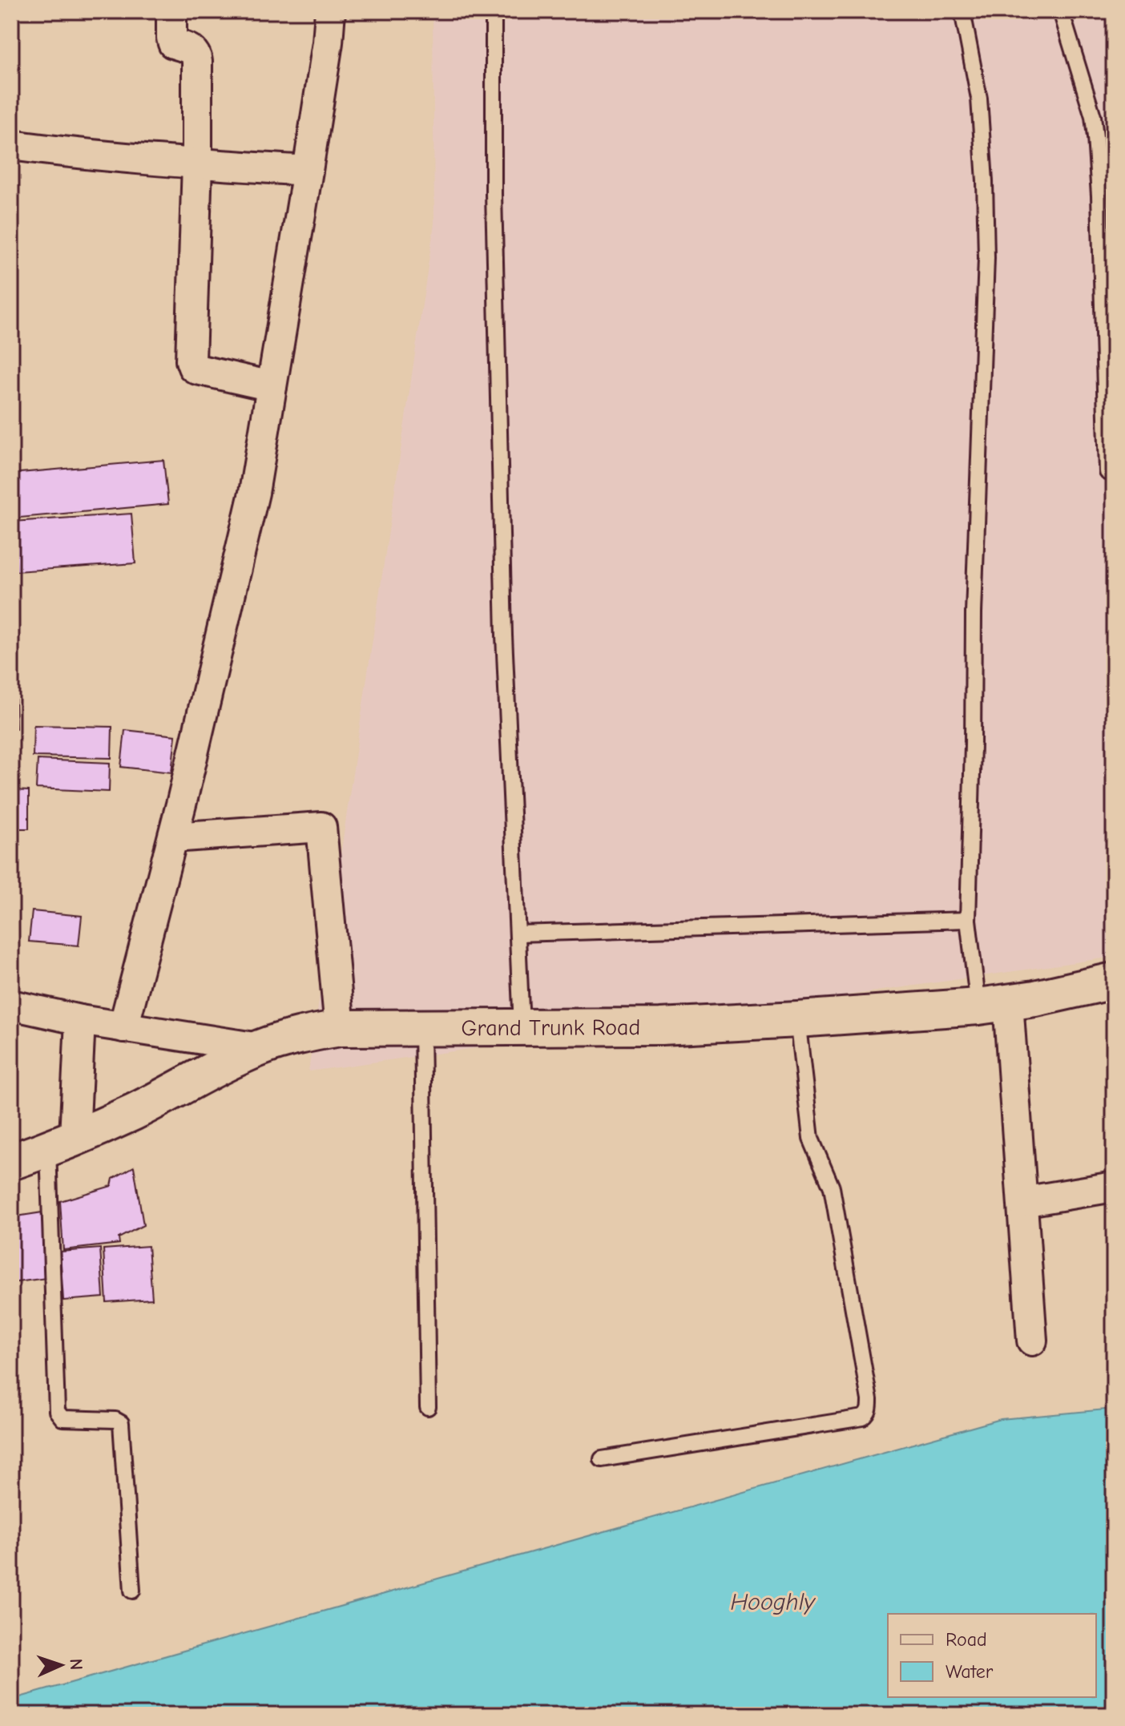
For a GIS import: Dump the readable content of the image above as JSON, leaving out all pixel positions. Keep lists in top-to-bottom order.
{
  "streets": {
    "main road": ["Grand Trunk Road"]
  },
  "water": ["Hooghly"],
  "legend": ["Road", "Water"],
  "north": "right"
}
